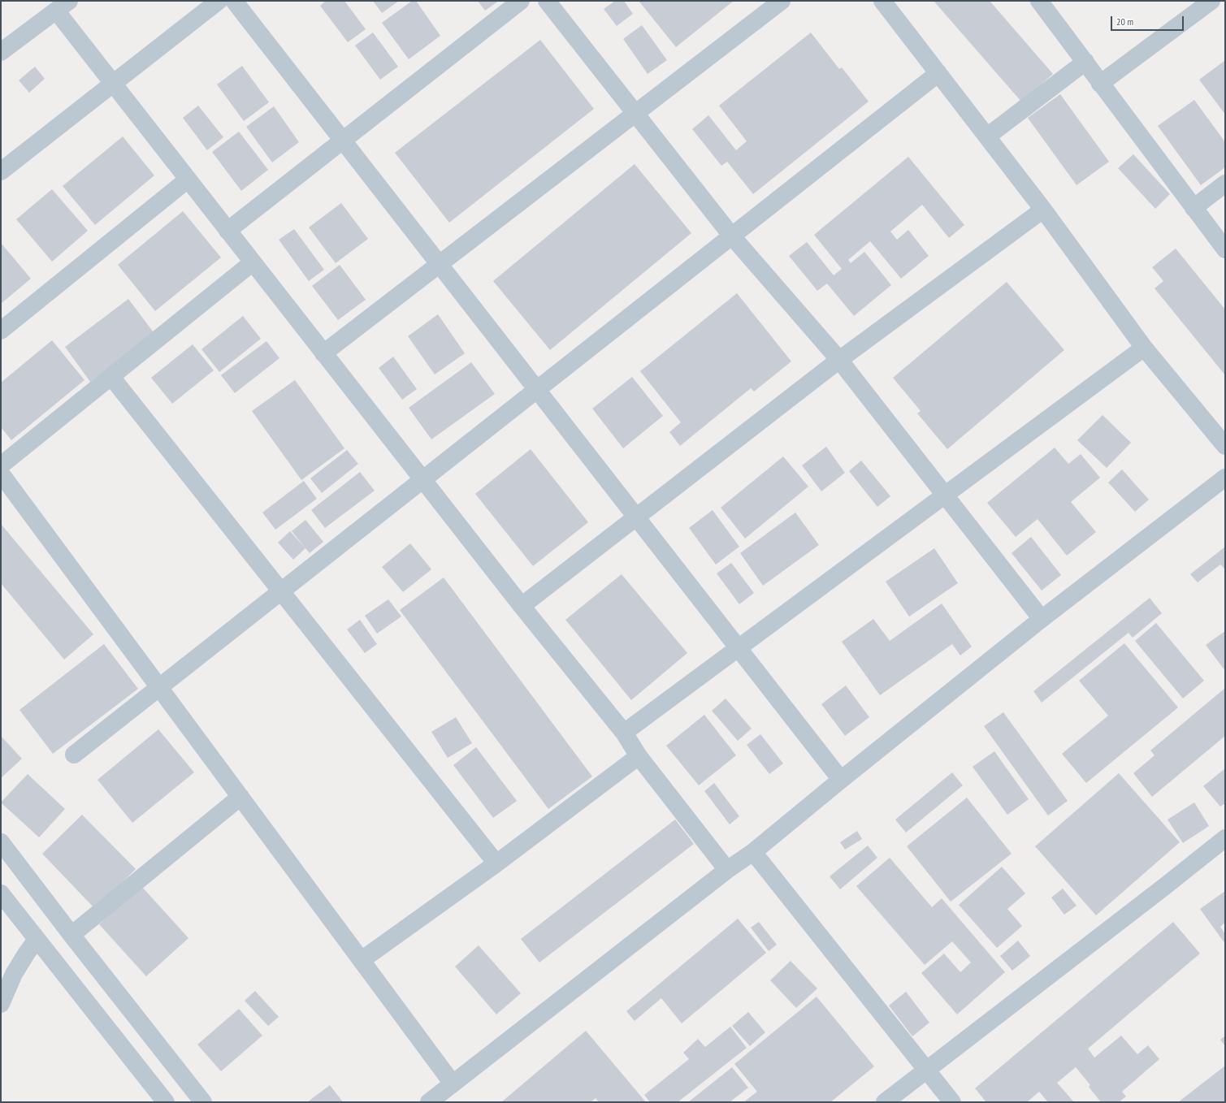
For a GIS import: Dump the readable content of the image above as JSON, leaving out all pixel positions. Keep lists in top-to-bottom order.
{
  "scale_bar": "20 m"
}
